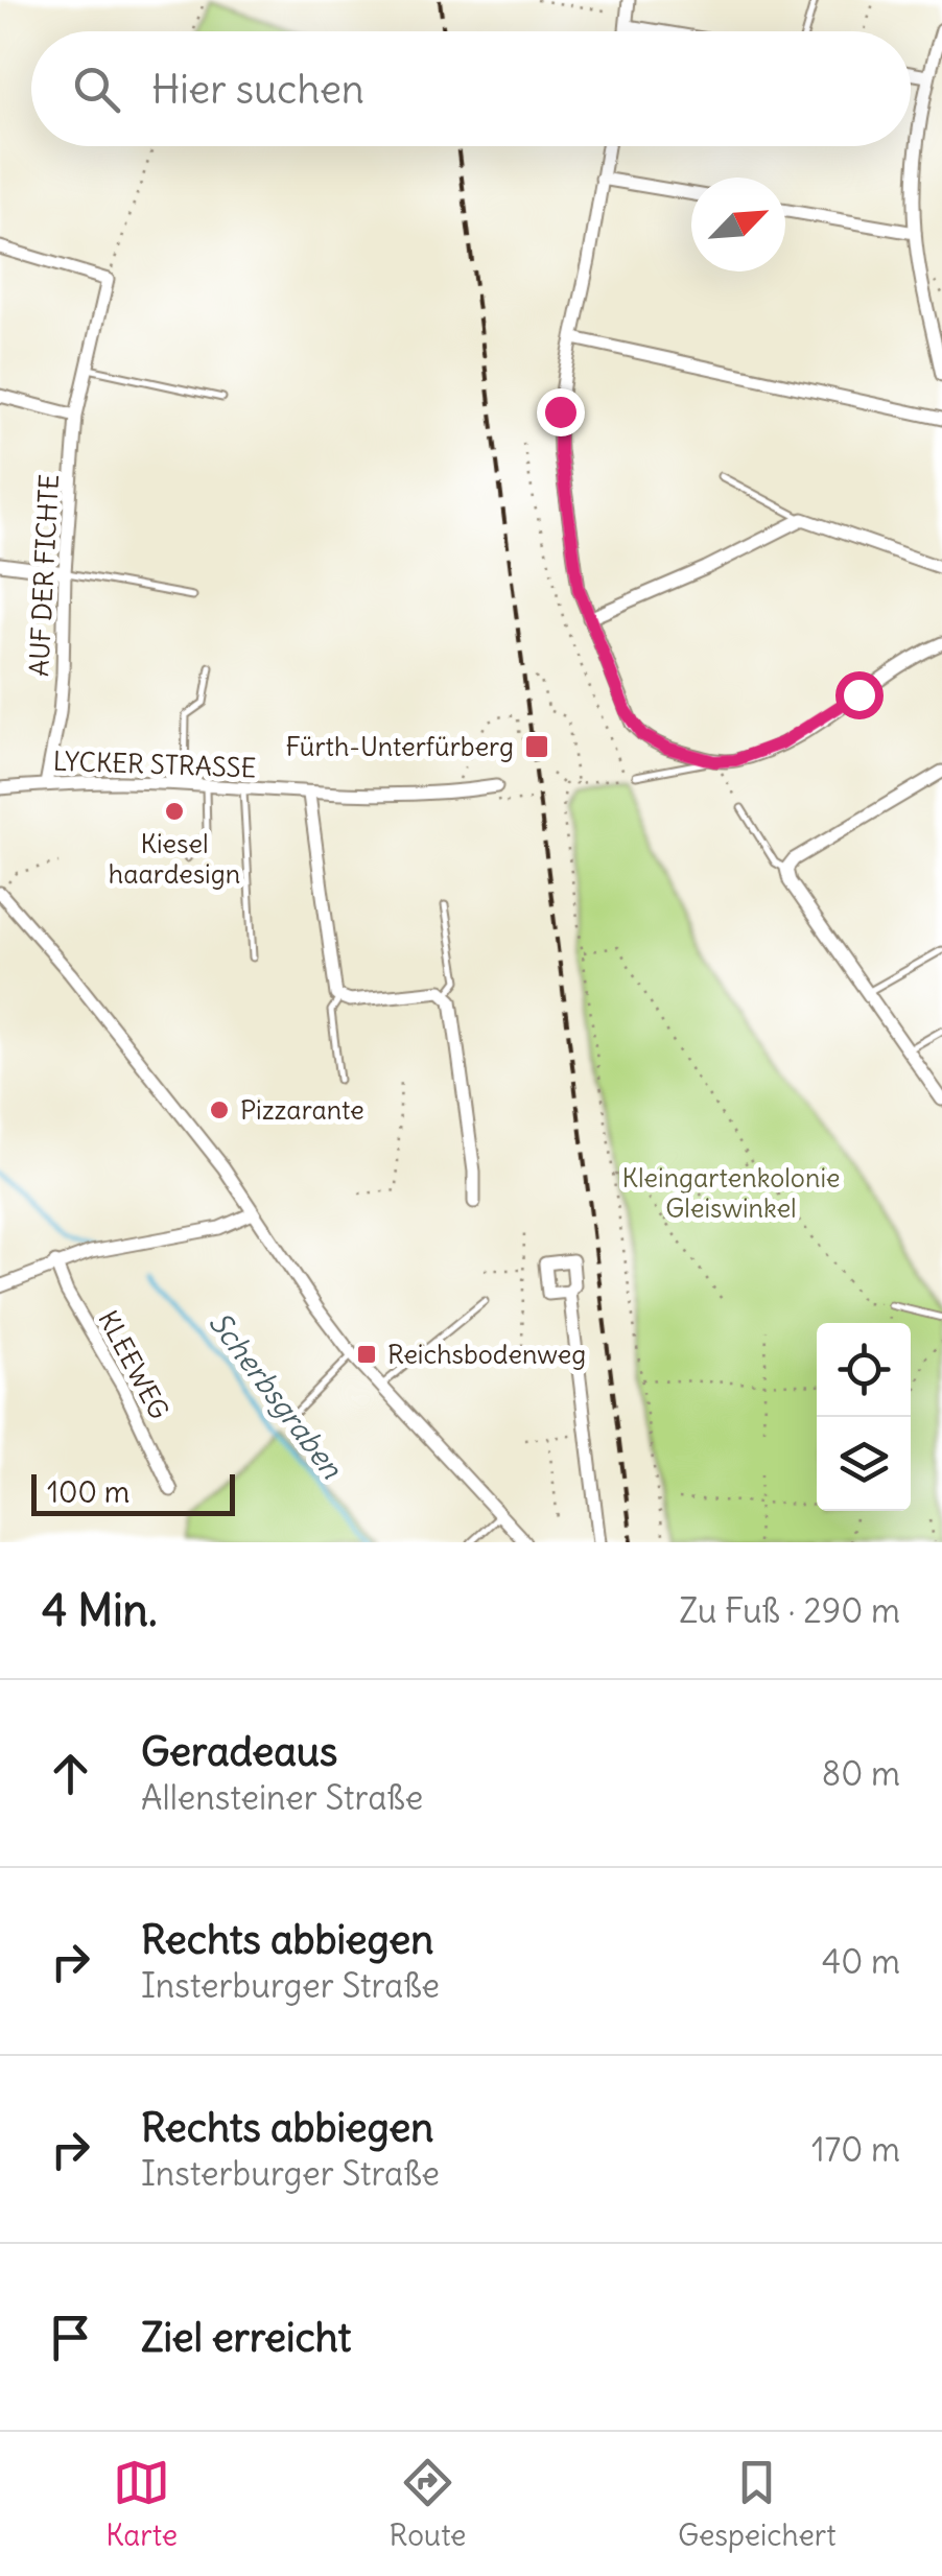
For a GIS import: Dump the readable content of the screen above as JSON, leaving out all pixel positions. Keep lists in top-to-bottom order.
{
  "streets": {
    "street": ["AUF DER FICHTE", "LYCKER STRASSE", "KLEEWEG"]
  },
  "crossings": [
    ["AUF DER FICHTE", "LYCKER STRASSE"]
  ],
  "water": ["Scherbsgraben"],
  "parks": ["Kleingartenkolonie Gleiswinkel"],
  "places": {
    "transit": ["Fürth-Unterfürberg", "Reichsbodenweg"],
    "other": ["Kiesel haardesign", "Pizzarante"]
  },
  "scale_bar": "100 m",
  "north": "top right",
  "page": {
    "search": "Hier suchen",
    "scale": "100 m",
    "heading": ["4 Min.", "Zu Fuß · 290 m"],
    "list": [
      ["Geradeaus", "Allensteiner Straße", "80 m"],
      ["Rechts abbiegen", "Insterburger Straße", "40 m"],
      ["Rechts abbiegen", "Insterburger Straße", "170 m"],
      "Ziel erreicht"
    ],
    "nav": ["Karte", "Route", "Gespeichert"]
  }
}
